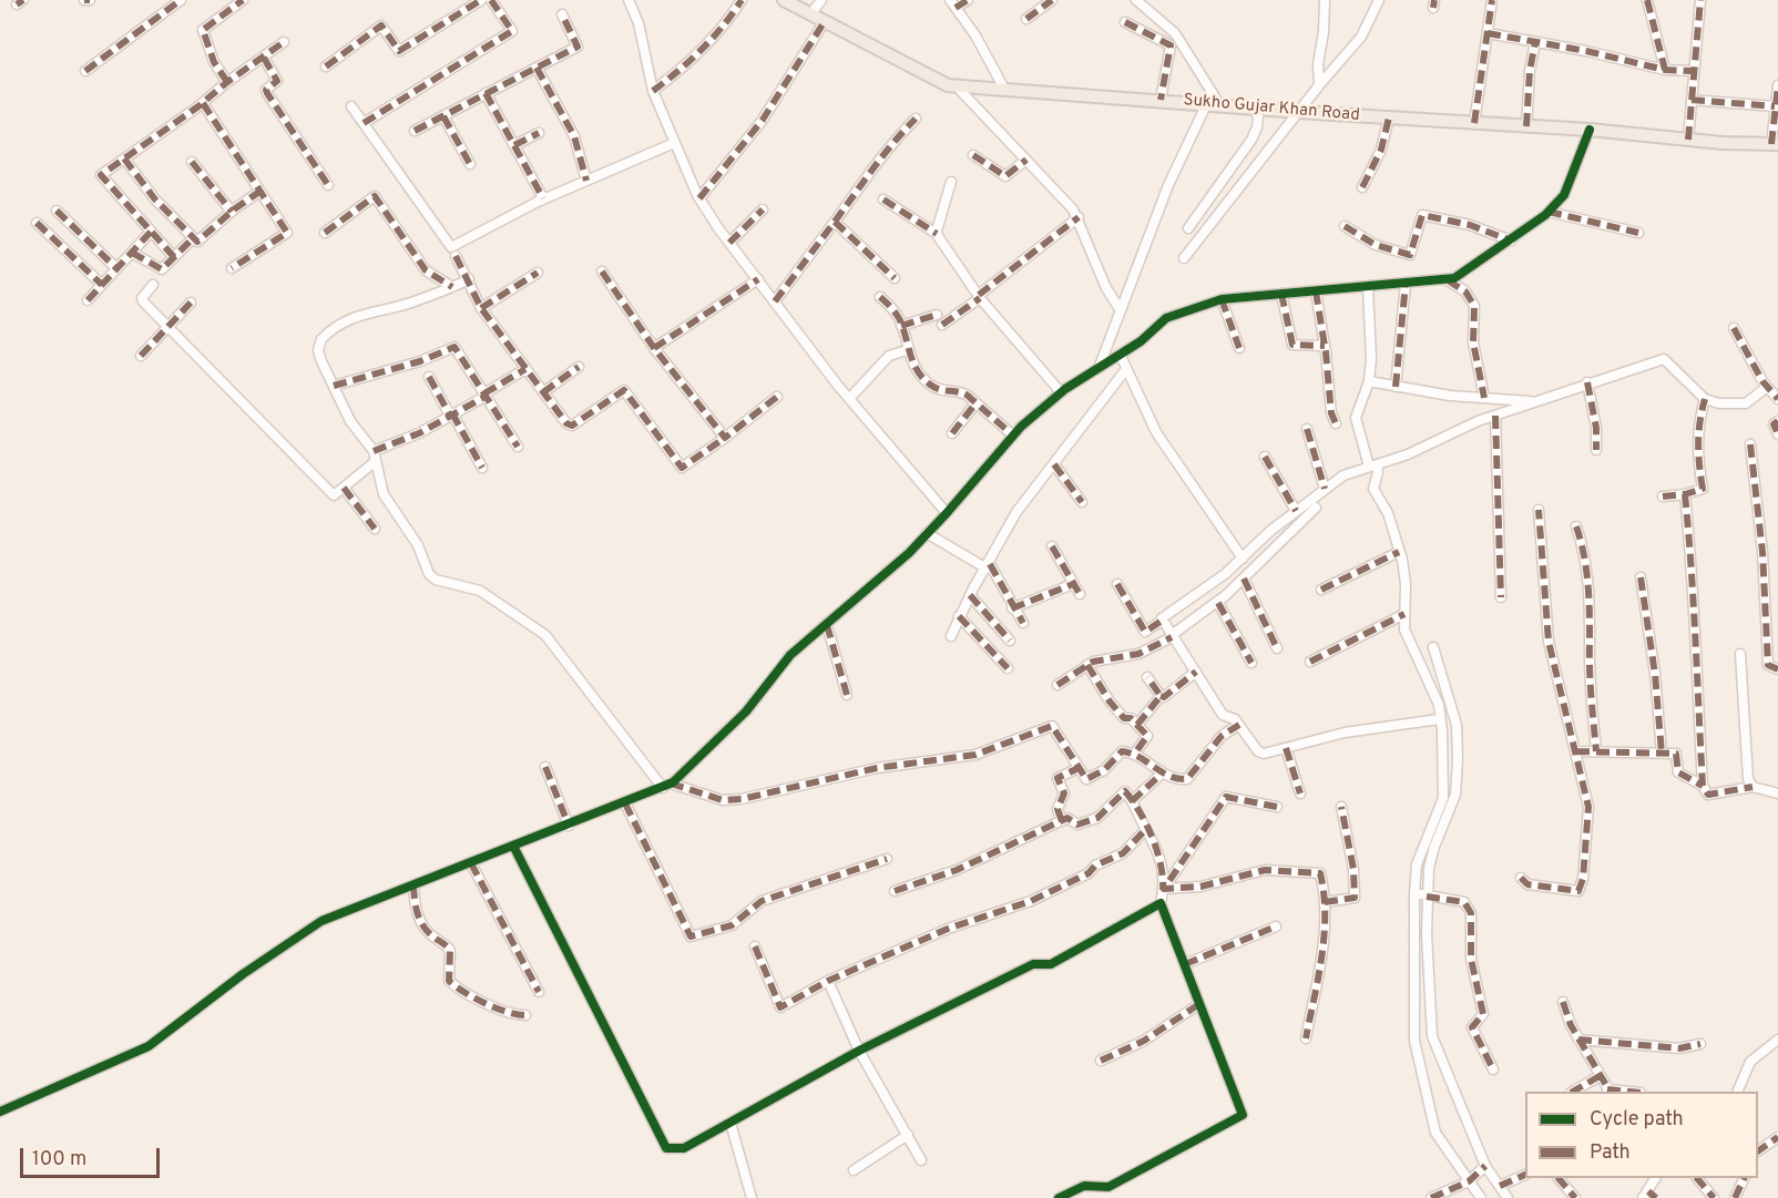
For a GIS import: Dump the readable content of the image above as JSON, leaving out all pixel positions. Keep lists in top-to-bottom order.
{
  "streets": {
    "main road": ["Sukho Gujar Khan Road"]
  },
  "legend": ["Cycle path", "Path"],
  "scale_bar": "100 m"
}
